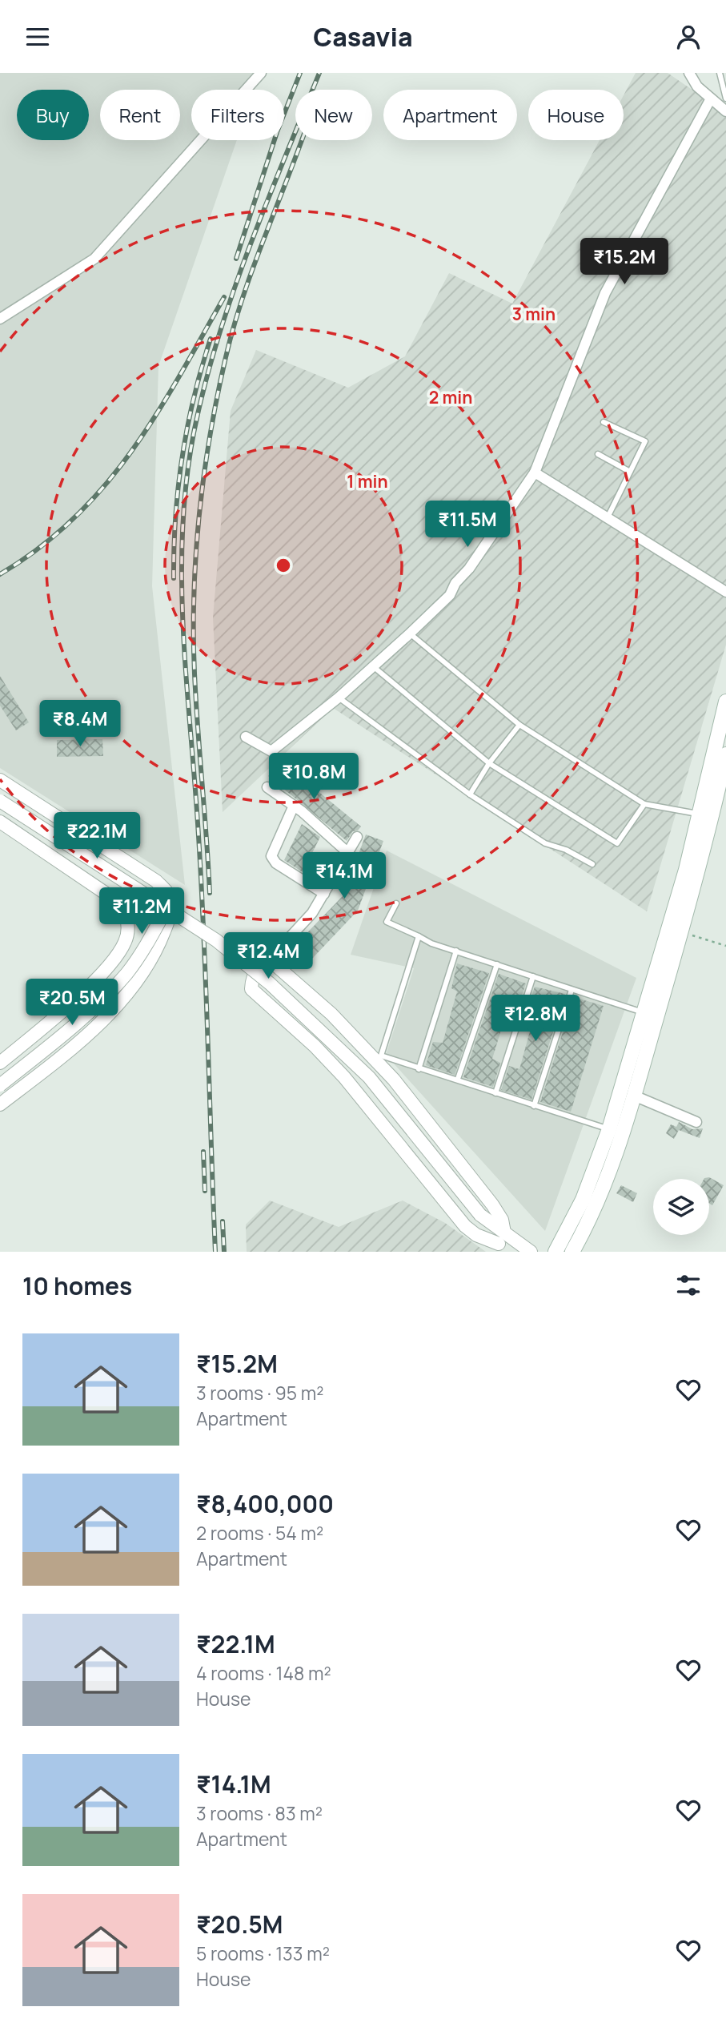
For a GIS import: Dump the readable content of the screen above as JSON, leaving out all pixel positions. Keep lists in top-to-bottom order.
{
  "page": {
    "header": "Casavia",
    "chip": [
      "Buy",
      "Rent",
      "Filters",
      "New",
      "Apartment",
      "House"
    ],
    "price": [
      "₹15.2M",
      "₹11.5M",
      "₹8.4M",
      "₹10.8M",
      "₹22.1M",
      "₹14.1M",
      "₹11.2M",
      "₹12.4M",
      "₹20.5M",
      "₹12.8M"
    ],
    "heading": "10 homes",
    "list": [
      {
        "name": "₹15.2M",
        "note": "3 rooms · 95 m² · Apartment"
      },
      {
        "name": "₹8,400,000",
        "note": "2 rooms · 54 m² · Apartment"
      },
      {
        "name": "₹22.1M",
        "note": "4 rooms · 148 m² · House"
      },
      {
        "name": "₹14.1M",
        "note": "3 rooms · 83 m² · Apartment"
      },
      {
        "name": "₹20.5M",
        "note": "5 rooms · 133 m² · House"
      }
    ]
  },
  "rings": ["3 min", "2 min", "1 min"]
}
